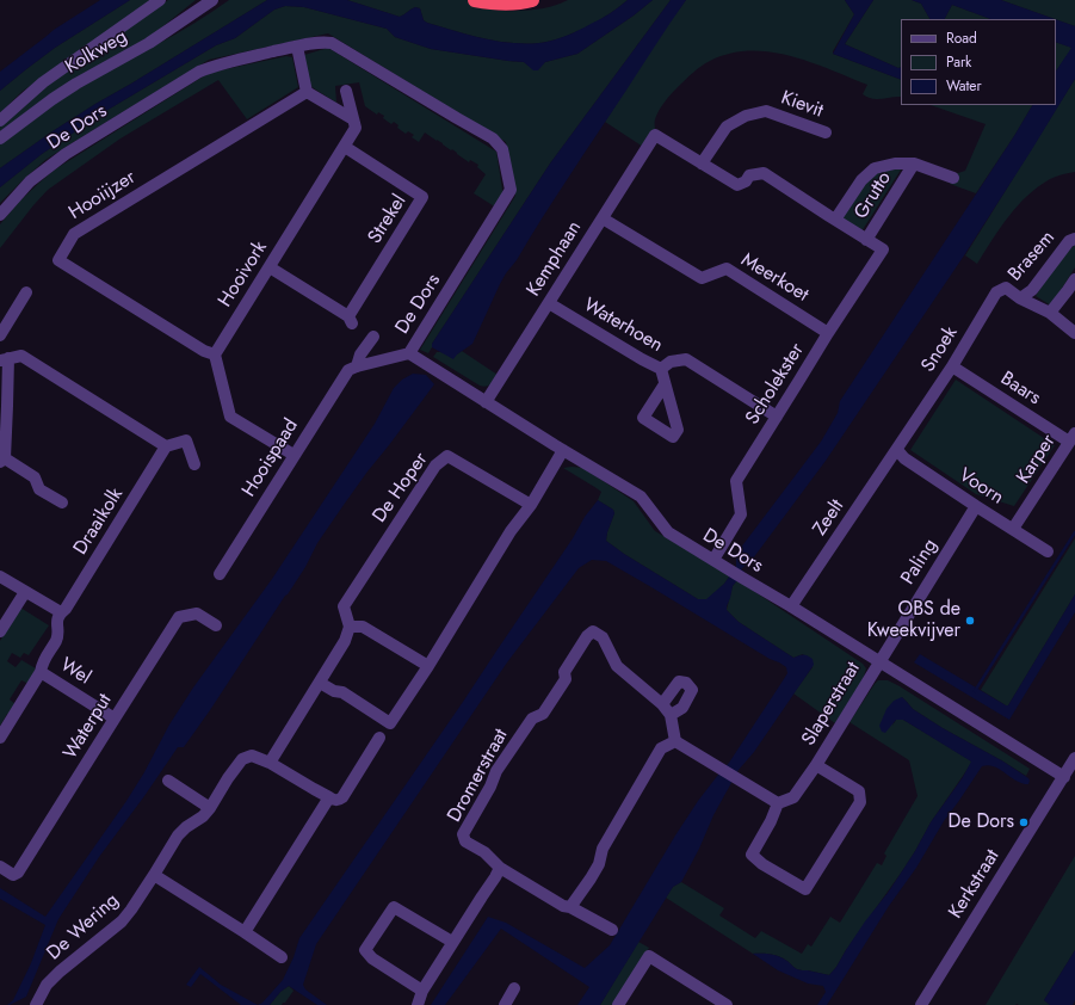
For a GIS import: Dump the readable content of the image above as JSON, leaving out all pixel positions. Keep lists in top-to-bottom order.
{
  "streets": {
    "street": [
      "Kolkweg",
      "Kievit",
      "De Dors",
      "Hooiijzer",
      "Grutto",
      "Strekel",
      "Brasem",
      "Kemphaan",
      "Hooivork",
      "Meerkoet",
      "Waterhoen",
      "Snoek",
      "Scholekster",
      "Baars",
      "Hooispaad",
      "Karper",
      "Voorn",
      "De Hoper",
      "Zeelt",
      "Draaikolk",
      "Paling",
      "Wel",
      "Slaperstraat",
      "Waterput",
      "Dromerstraat",
      "Kerkstraat",
      "De Wering"
    ]
  },
  "crossings": [
    ["Kievit", "Grutto"],
    ["Kievit", "Kemphaan"],
    ["De Dors", "Kemphaan"],
    ["De Dors", "Scholekster"],
    ["De Dors", "Zeelt"],
    ["De Dors", "Paling"],
    ["De Dors", "Slaperstraat"],
    ["De Dors", "Kerkstraat"],
    ["Hooiijzer", "Hooivork"],
    ["Grutto", "Kemphaan"],
    ["Grutto", "Scholekster"],
    ["Strekel", "Hooivork"],
    ["Brasem", "Snoek"],
    ["Kemphaan", "Meerkoet"],
    ["Kemphaan", "Waterhoen"],
    ["Meerkoet", "Scholekster"],
    ["Waterhoen", "Scholekster"],
    ["Snoek", "Baars"],
    ["Snoek", "Voorn"],
    ["Snoek", "Zeelt"],
    ["Baars", "Karper"],
    ["Karper", "Voorn"],
    ["Voorn", "Zeelt"],
    ["Voorn", "Paling"],
    ["Draaikolk", "Wel"],
    ["Paling", "Slaperstraat"],
    ["Wel", "Waterput"]
  ],
  "places": ["OBS de Kweekvijver", "De Dors"],
  "legend": ["Road", "Park", "Water"]
}
